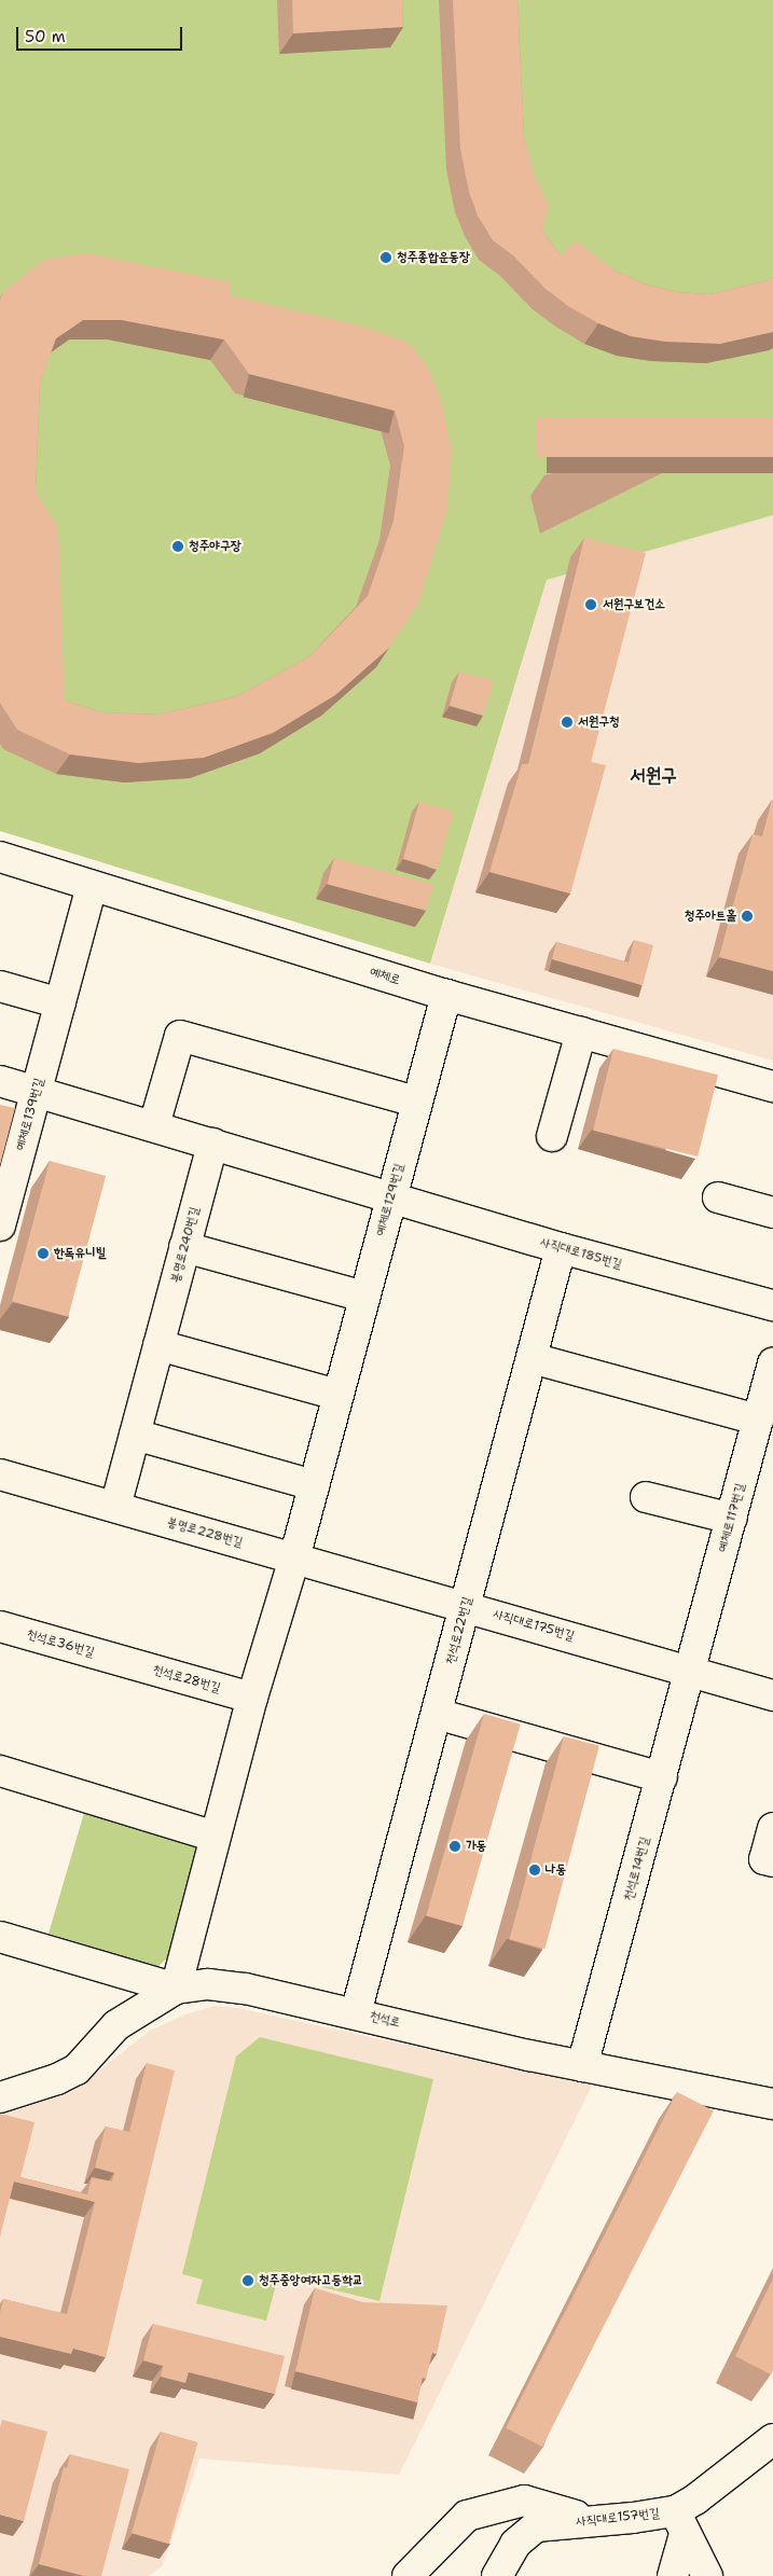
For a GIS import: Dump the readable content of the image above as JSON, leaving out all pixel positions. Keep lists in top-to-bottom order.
{
  "streets": {
    "street": [
      "예체로",
      "예체로139번길",
      "예체로129번길",
      "봉명로240번길",
      "사직대로185번길",
      "예체로117번길",
      "봉명로228번길",
      "사직대로175번길",
      "천석로22번길",
      "천석로36번길",
      "천석로28번길",
      "천석로14번길",
      "천석로",
      "사직대로157번길"
    ]
  },
  "crossings": [
    ["예체로", "예체로139번길"],
    ["예체로", "예체로129번길"],
    ["예체로129번길", "사직대로185번길"],
    ["예체로129번길", "봉명로228번길"],
    ["예체로129번길", "사직대로175번길"],
    ["예체로129번길", "천석로28번길"],
    ["예체로129번길", "천석로"],
    ["사직대로185번길", "천석로22번길"],
    ["예체로117번길", "사직대로175번길"],
    ["예체로117번길", "천석로14번길"],
    ["봉명로228번길", "사직대로175번길"],
    ["사직대로175번길", "천석로22번길"],
    ["사직대로175번길", "천석로14번길"],
    ["천석로22번길", "천석로"],
    ["천석로36번길", "천석로28번길"],
    ["천석로14번길", "천석로"]
  ],
  "districts": ["서원구"],
  "places": [
    "청주종합운동장",
    "청주야구장",
    "서원구보건소",
    "서원구청",
    "청주아트홀",
    "한독유니빌",
    "가동",
    "나동",
    "청주중앙여자고등학교"
  ],
  "scale_bar": "50 m"
}
